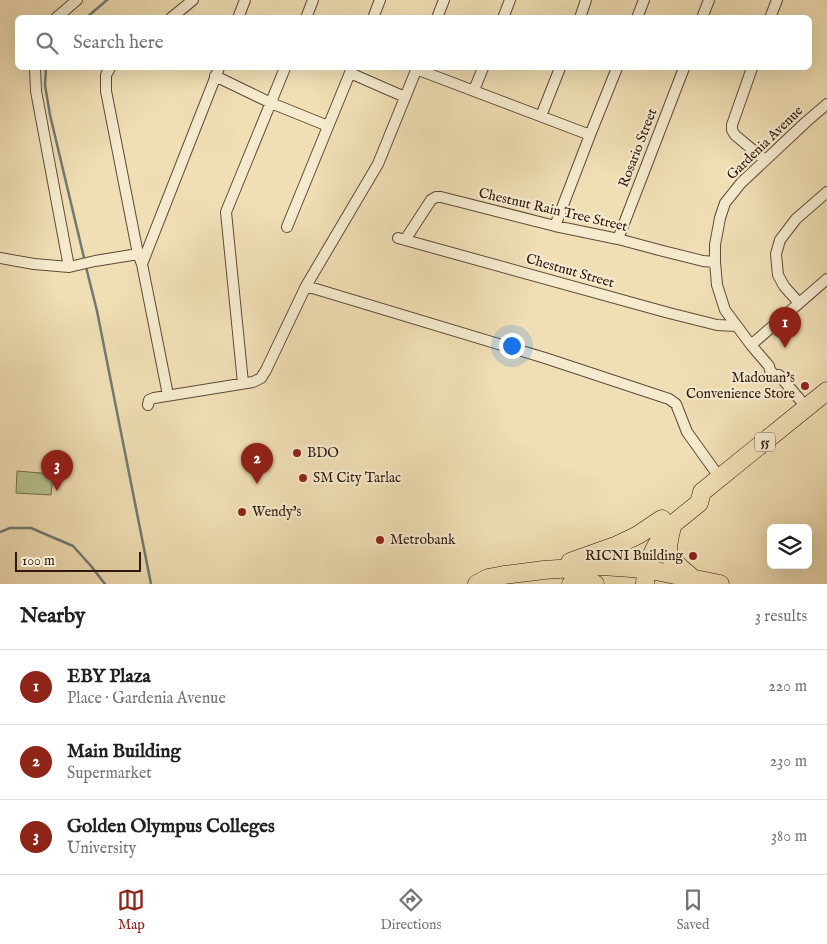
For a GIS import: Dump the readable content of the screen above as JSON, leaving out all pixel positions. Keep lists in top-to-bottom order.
{
  "streets": {
    "highway": ["55"],
    "street": [
      "Gardenia Avenue",
      "Rosario Street",
      "Chestnut Rain Tree Street",
      "Chestnut Street"
    ]
  },
  "crossings": [
    ["Gardenia Avenue", "Chestnut Rain Tree Street"],
    ["Gardenia Avenue", "Chestnut Street"],
    ["Gardenia Avenue", "55"],
    ["Rosario Street", "Chestnut Rain Tree Street"],
    ["Chestnut Rain Tree Street", "Chestnut Street"]
  ],
  "places": [
    "Madouan's Convenience Store",
    "BDO",
    "SM City Tarlac",
    "Wendy's",
    "Metrobank",
    "RICNI Building"
  ],
  "scale_bar": "100 m",
  "page": {
    "search": "Search here",
    "pins": ["1", "2", "3"],
    "scale": "100 m",
    "heading": ["Nearby", "3 results"],
    "list": [
      {
        "mark": "1",
        "name": "EBY Plaza",
        "note": "Place · Gardenia Avenue",
        "value": "220 m"
      },
      {
        "mark": "2",
        "name": "Main Building",
        "note": "Supermarket",
        "value": "230 m"
      },
      {
        "mark": "3",
        "name": "Golden Olympus Colleges",
        "note": "University",
        "value": "380 m"
      }
    ],
    "nav": ["Map", "Directions", "Saved"]
  }
}
